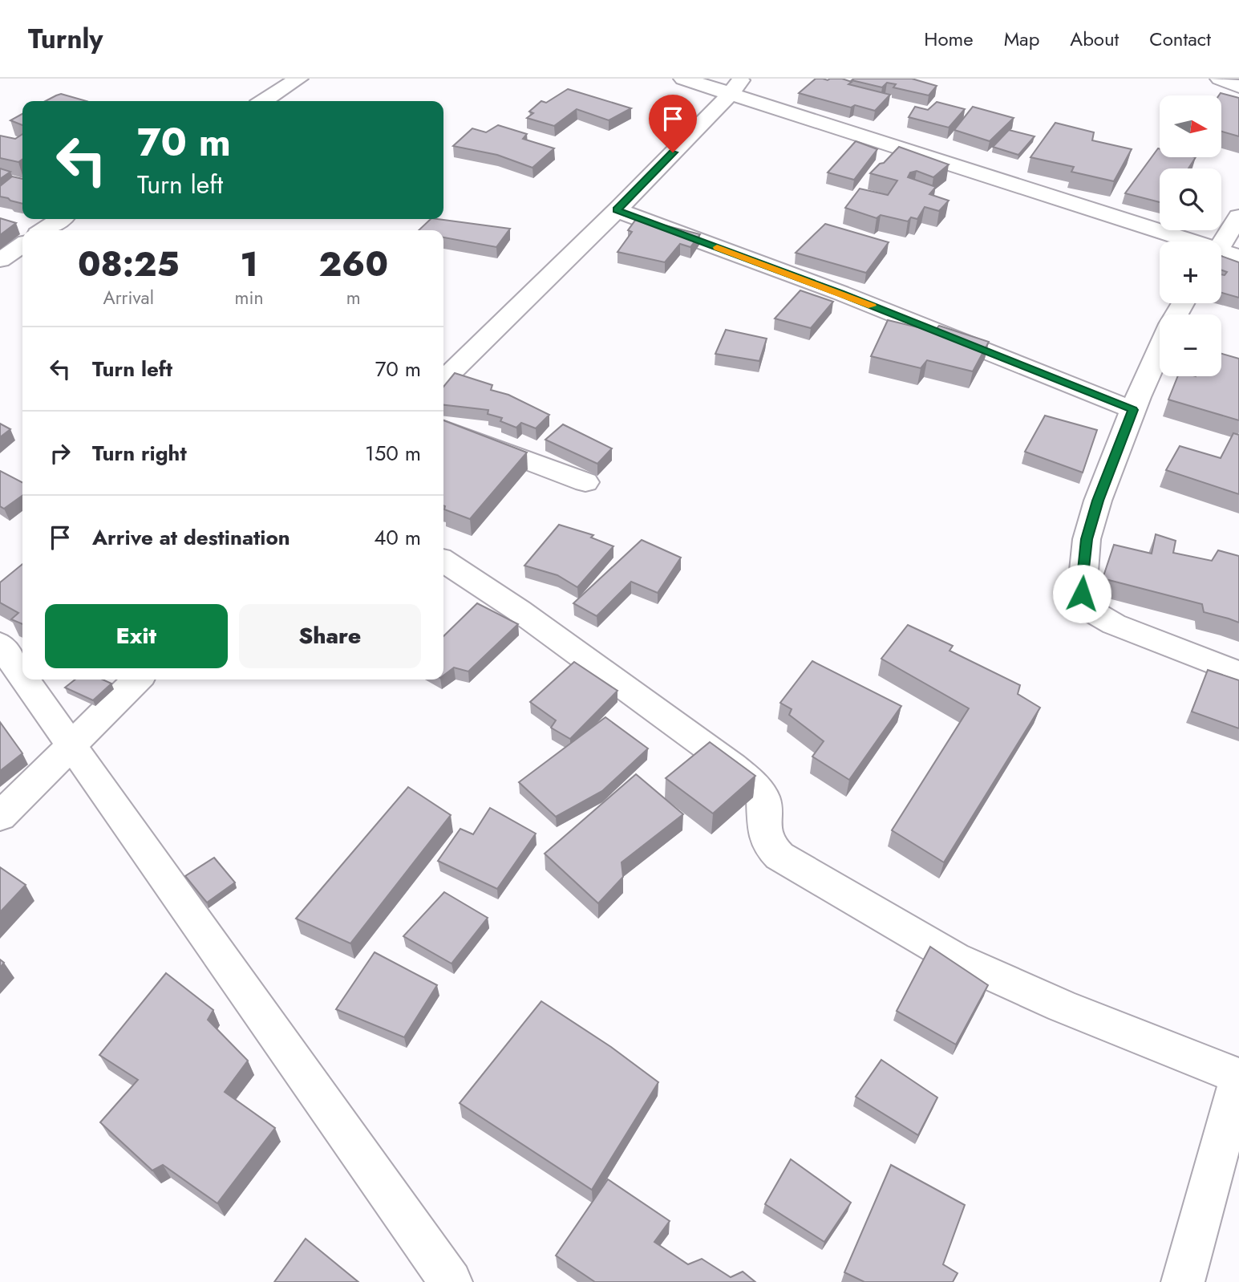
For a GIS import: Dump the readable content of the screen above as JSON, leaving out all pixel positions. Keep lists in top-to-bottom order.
{
  "north": "right",
  "page": {
    "header": "Turnly",
    "nav": [
      "Home",
      "Map",
      "About",
      "Contact"
    ],
    "map_buttons": ["+", "−"],
    "turn": ["70 m", "Turn left"],
    "eta": [
      "08:25",
      "Arrival",
      "1",
      "min",
      "260",
      "m"
    ],
    "list": [
      {
        "name": "Turn left",
        "value": "70 m"
      },
      {
        "name": "Turn right",
        "value": "150 m"
      },
      {
        "name": "Arrive at destination",
        "value": "40 m"
      }
    ],
    "buttons": ["Exit", "Share"]
  }
}
